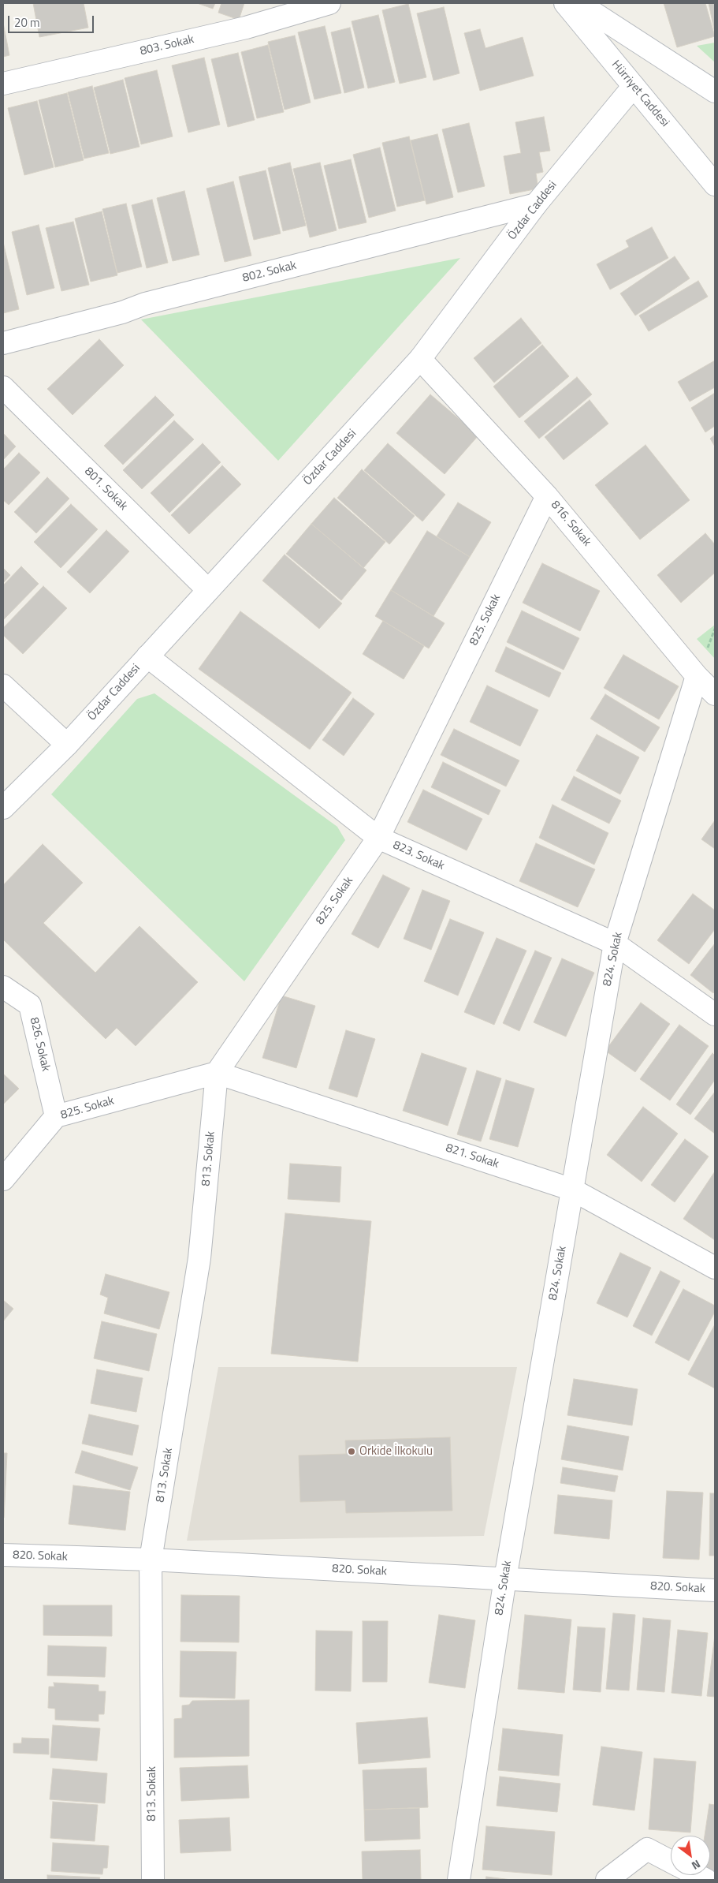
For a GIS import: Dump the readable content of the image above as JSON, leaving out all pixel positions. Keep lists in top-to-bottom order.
{
  "streets": {
    "street": [
      "803. Sokak",
      "Hürriyet Caddesi",
      "Özdar Caddesi",
      "802. Sokak",
      "801. Sokak",
      "816. Sokak",
      "825. Sokak",
      "823. Sokak",
      "824. Sokak",
      "826. Sokak",
      "821. Sokak",
      "813. Sokak",
      "820. Sokak"
    ]
  },
  "crossings": [
    ["Hürriyet Caddesi", "Özdar Caddesi"],
    ["Özdar Caddesi", "802. Sokak"],
    ["Özdar Caddesi", "801. Sokak"],
    ["Özdar Caddesi", "816. Sokak"],
    ["Özdar Caddesi", "823. Sokak"],
    ["816. Sokak", "825. Sokak"],
    ["816. Sokak", "824. Sokak"],
    ["825. Sokak", "823. Sokak"],
    ["825. Sokak", "826. Sokak"],
    ["825. Sokak", "821. Sokak"],
    ["825. Sokak", "813. Sokak"],
    ["823. Sokak", "824. Sokak"],
    ["824. Sokak", "821. Sokak"],
    ["824. Sokak", "820. Sokak"],
    ["821. Sokak", "813. Sokak"],
    ["813. Sokak", "820. Sokak"]
  ],
  "places": ["Orkide İlkokulu"],
  "scale_bar": "20 m",
  "north": "bottom right"
}
